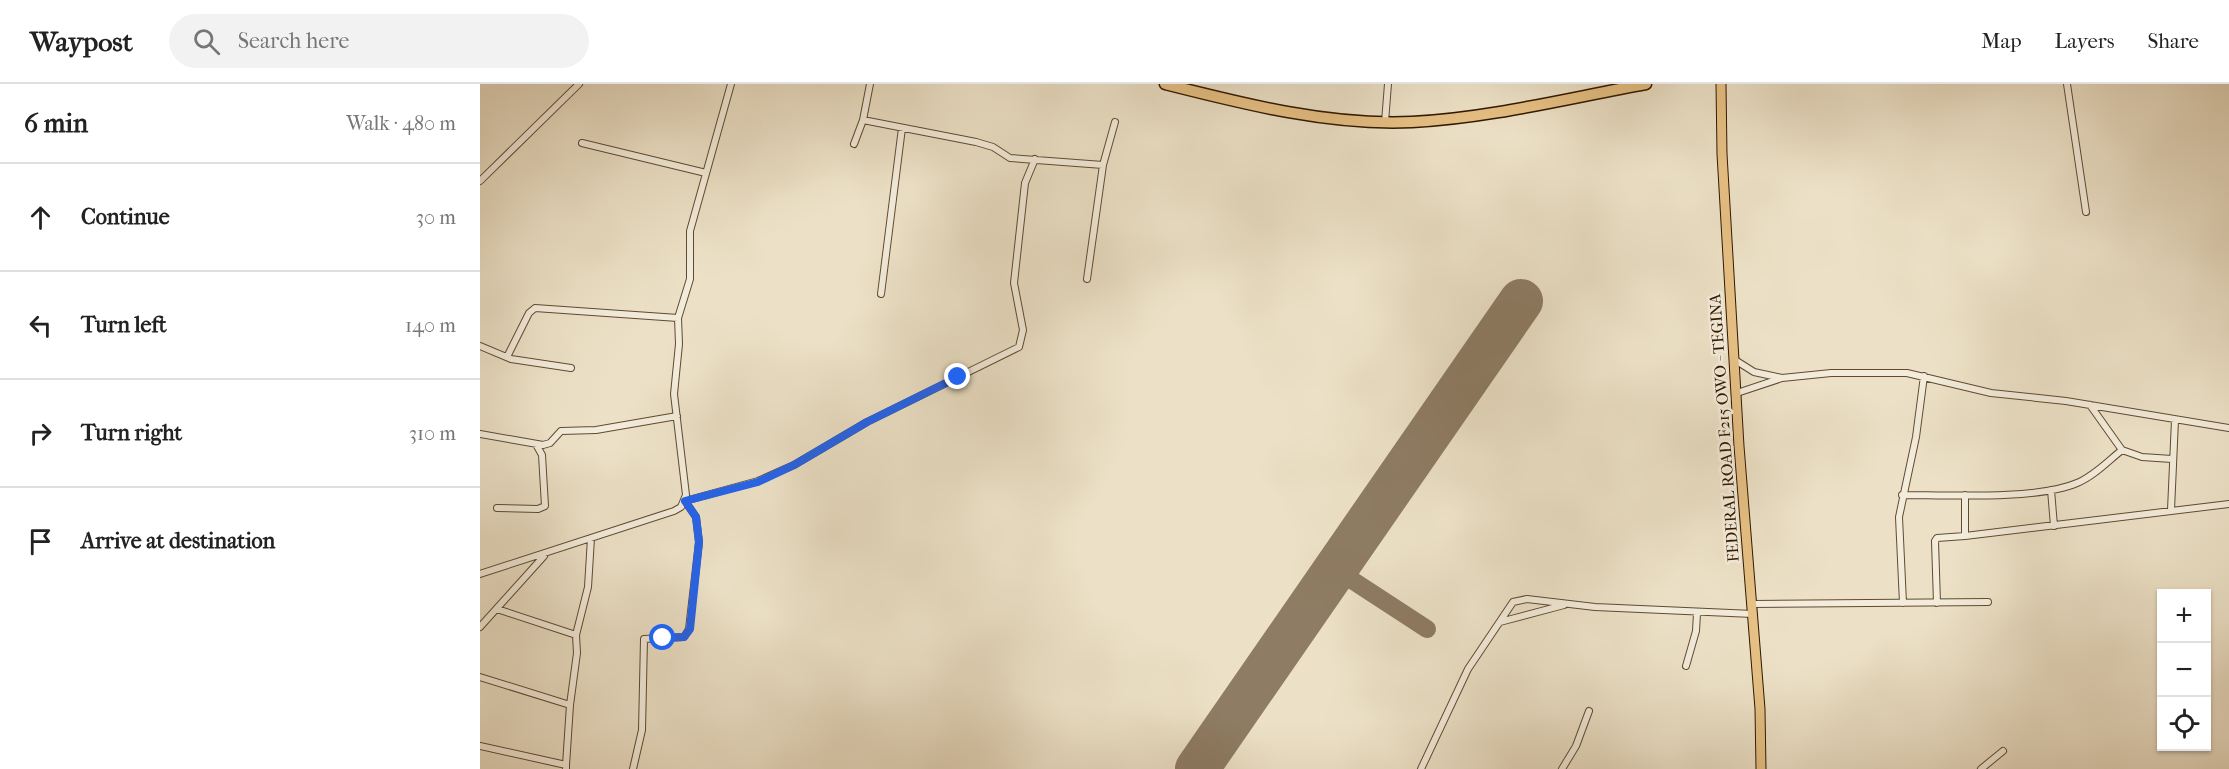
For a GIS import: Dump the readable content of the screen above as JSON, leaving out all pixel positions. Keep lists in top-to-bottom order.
{
  "streets": {
    "main road": ["FEDERAL ROAD F215 OWO - TEGINA"]
  },
  "page": {
    "header": "Waypost",
    "search": "Search here",
    "nav": ["Map", "Layers", "Share"],
    "heading": ["6 min", "Walk · 480 m"],
    "list": [
      ["Continue", "30 m"],
      ["Turn left", "140 m"],
      ["Turn right", "310 m"],
      "Arrive at destination"
    ],
    "map_buttons": ["+", "−"]
  }
}
